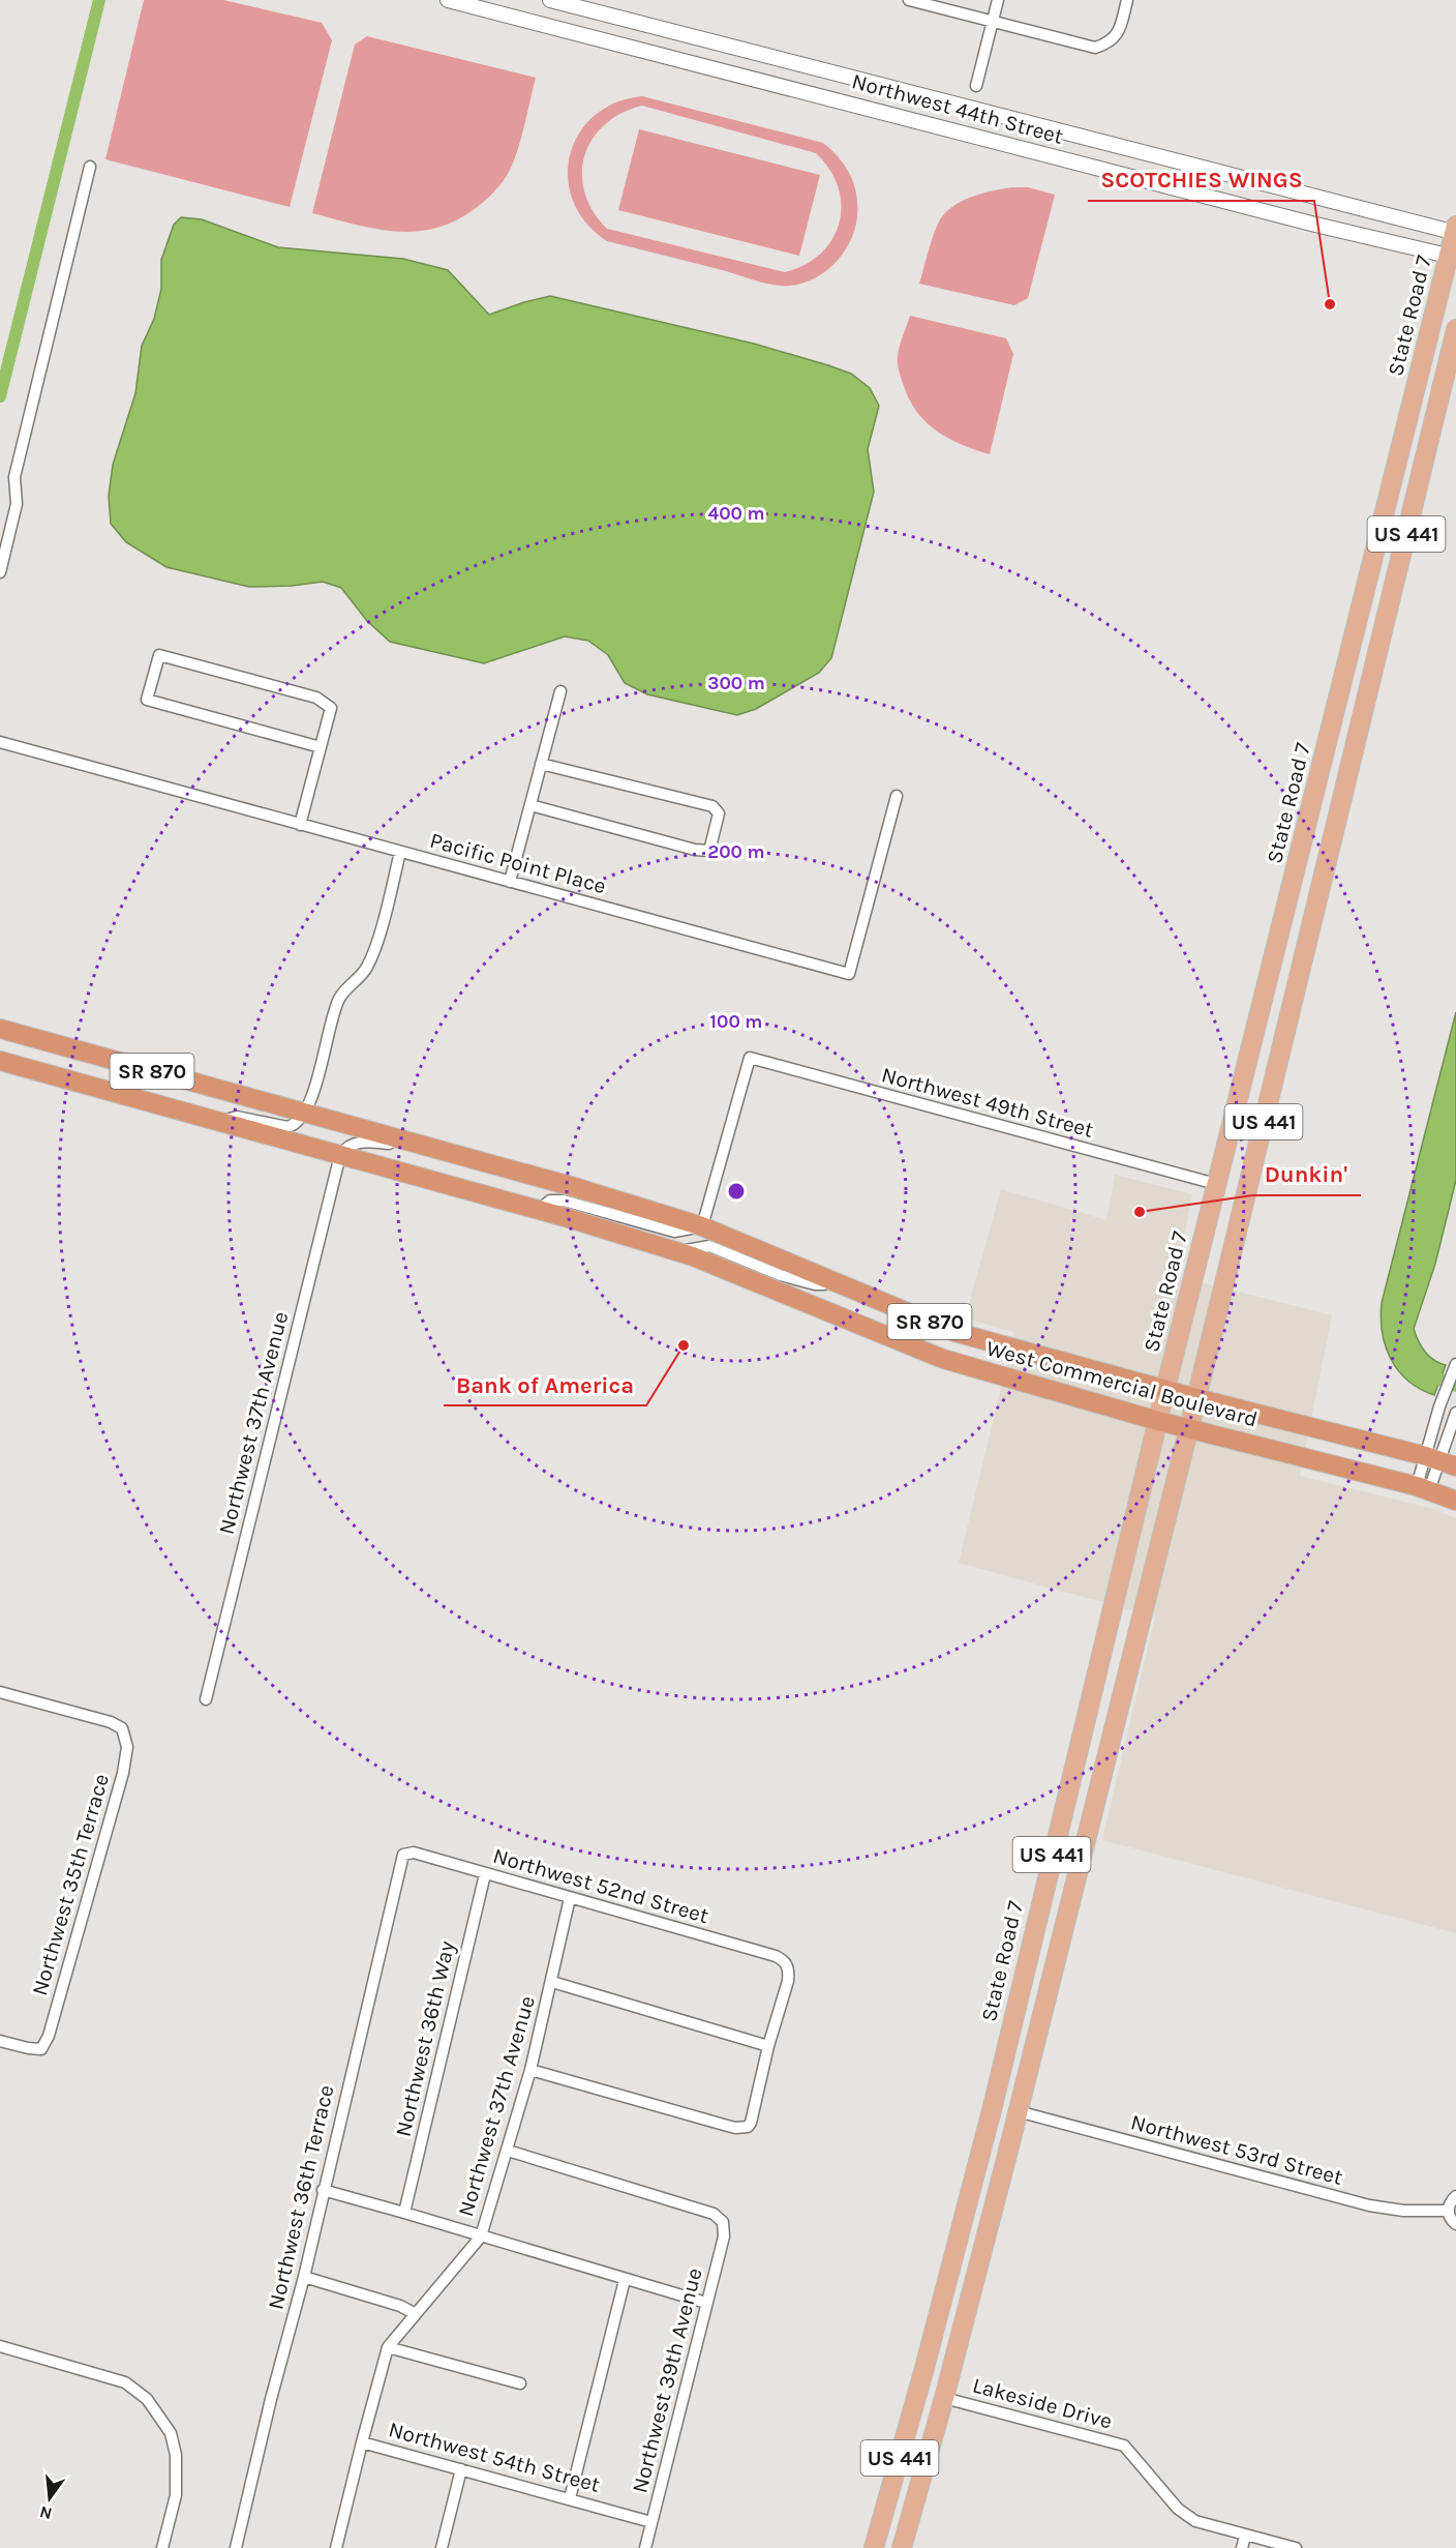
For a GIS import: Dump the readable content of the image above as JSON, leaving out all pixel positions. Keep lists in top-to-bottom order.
{
  "streets": {
    "highway": ["SR 870", "West Commercial Boulevard"],
    "main road": ["State Road 7", "US 441"],
    "street": [
      "Northwest 44th Street",
      "Pacific Point Place",
      "Northwest 49th Street",
      "Northwest 37th Avenue",
      "Northwest 35th Terrace",
      "Northwest 52nd Street",
      "Northwest 36th Way",
      "Northwest 53rd Street",
      "Northwest 36th Terrace",
      "Northwest 39th Avenue",
      "Lakeside Drive",
      "Northwest 54th Street"
    ]
  },
  "crossings": [
    ["Northwest 44th Street", "State Road 7"],
    ["State Road 7", "Northwest 49th Street"],
    ["State Road 7", "West Commercial Boulevard"],
    ["US 441", "West Commercial Boulevard"],
    ["US 441", "Northwest 53rd Street"],
    ["US 441", "Lakeside Drive"],
    ["Northwest 49th Street", "West Commercial Boulevard"],
    ["West Commercial Boulevard", "Northwest 37th Avenue"],
    ["Northwest 37th Avenue", "Northwest 52nd Street"],
    ["Northwest 37th Avenue", "Northwest 39th Avenue"],
    ["Northwest 37th Avenue", "Northwest 54th Street"],
    ["Northwest 52nd Street", "Northwest 36th Way"],
    ["Northwest 52nd Street", "Northwest 36th Terrace"],
    ["Northwest 39th Avenue", "Northwest 54th Street"]
  ],
  "places": ["SCOTCHIES WINGS", "Dunkin'", "Bank of America"],
  "north": "bottom",
  "rings": [
    "400 m",
    "300 m",
    "200 m",
    "100 m"
  ]
}
